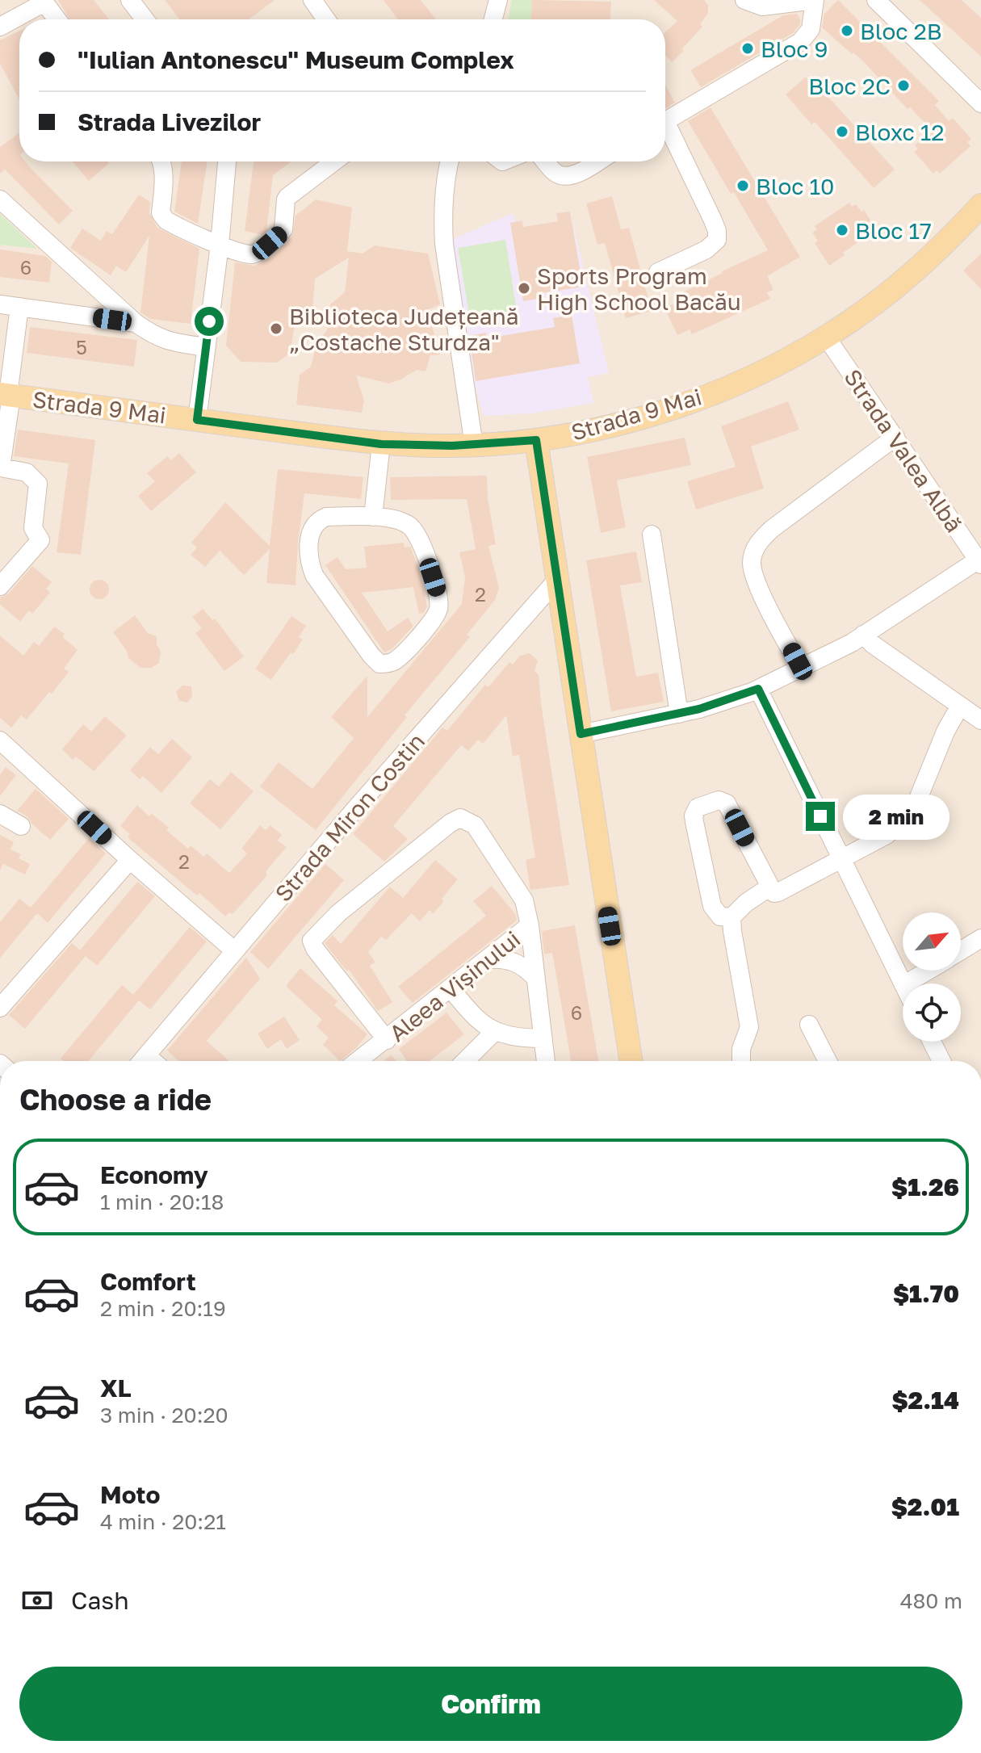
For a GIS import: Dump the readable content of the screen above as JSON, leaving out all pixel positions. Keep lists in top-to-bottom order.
{
  "streets": {
    "main road": ["Strada 9 Mai"],
    "street": ["Strada Valea Albă", "Strada Miron Costin", "Aleea Vișinului"]
  },
  "crossings": [
    ["Strada 9 Mai", "Strada Valea Albă"]
  ],
  "places": [
    "Bloc 2B",
    "Bloc 9",
    "Bloc 2C",
    "Bloxc 12",
    "Bloc 10",
    "Bloc 17",
    "Sports Program High School Bacău",
    "Biblioteca Județeană „Costache Sturdza\""
  ],
  "house_numbers": [
    "6",
    "5",
    "2",
    "2",
    "6"
  ],
  "north": "top right",
  "page": {
    "banner": ["\"Iulian Antonescu\" Museum Complex", "Strada Livezilor"],
    "bubble": "2 min",
    "heading": "Choose a ride",
    "list": [
      {
        "name": "Economy",
        "note": "1 min · 20:18",
        "value": "$1.26"
      },
      {
        "name": "Comfort",
        "note": "2 min · 20:19",
        "value": "$1.70"
      },
      {
        "name": "XL",
        "note": "3 min · 20:20",
        "value": "$2.14"
      },
      {
        "name": "Moto",
        "note": "4 min · 20:21",
        "value": "$2.01"
      }
    ],
    "pay": ["Cash", "480 m"],
    "buttons": "Confirm"
  }
}
